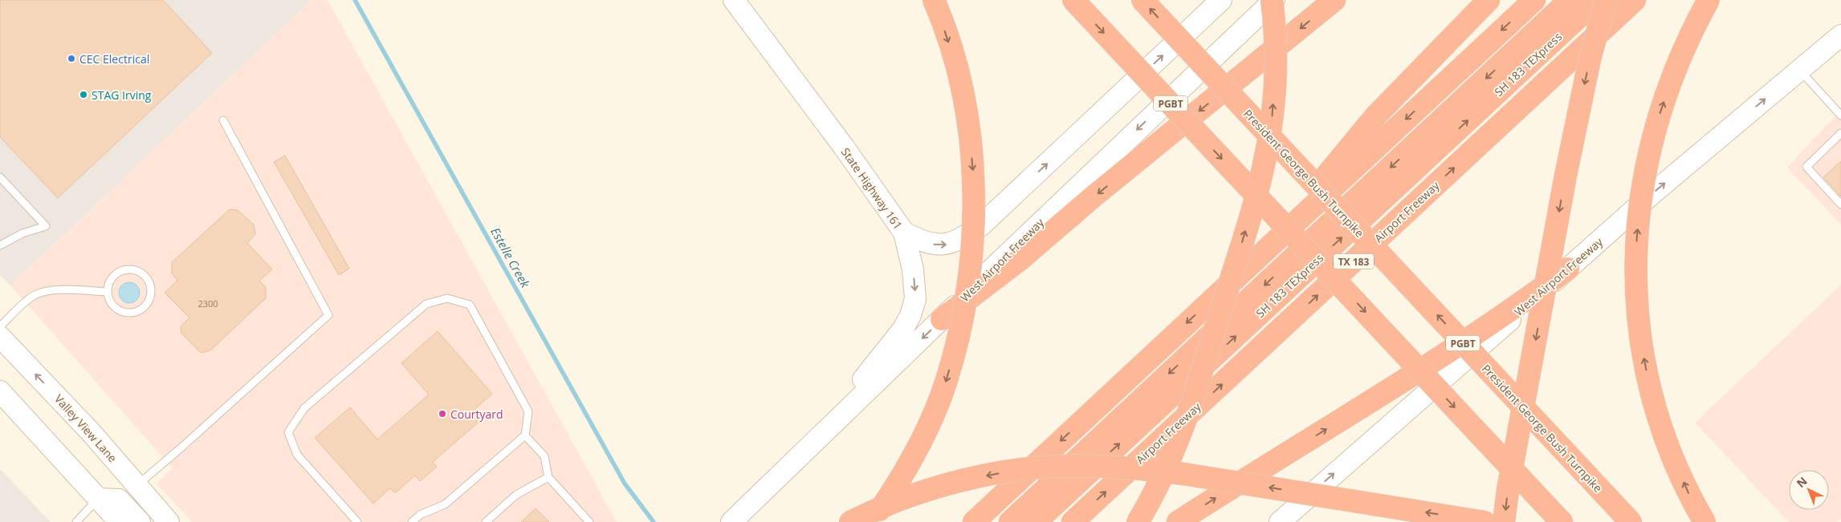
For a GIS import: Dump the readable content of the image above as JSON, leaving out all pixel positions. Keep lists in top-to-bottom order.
{
  "streets": {
    "highway": [
      "SH 183 TEXpress",
      "PGBT",
      "President George Bush Turnpike",
      "Airport Freeway",
      "TX 183"
    ],
    "main road": ["State Highway 161", "West Airport Freeway", "Valley View Lane"]
  },
  "crossings": [
    ["State Highway 161", "West Airport Freeway"]
  ],
  "one_way": ["State Highway 161"],
  "water": ["Estelle Creek"],
  "places": ["CEC Electrical", "STAG Irving", "Courtyard"],
  "house_numbers": ["2300"],
  "north": "top left"
}
